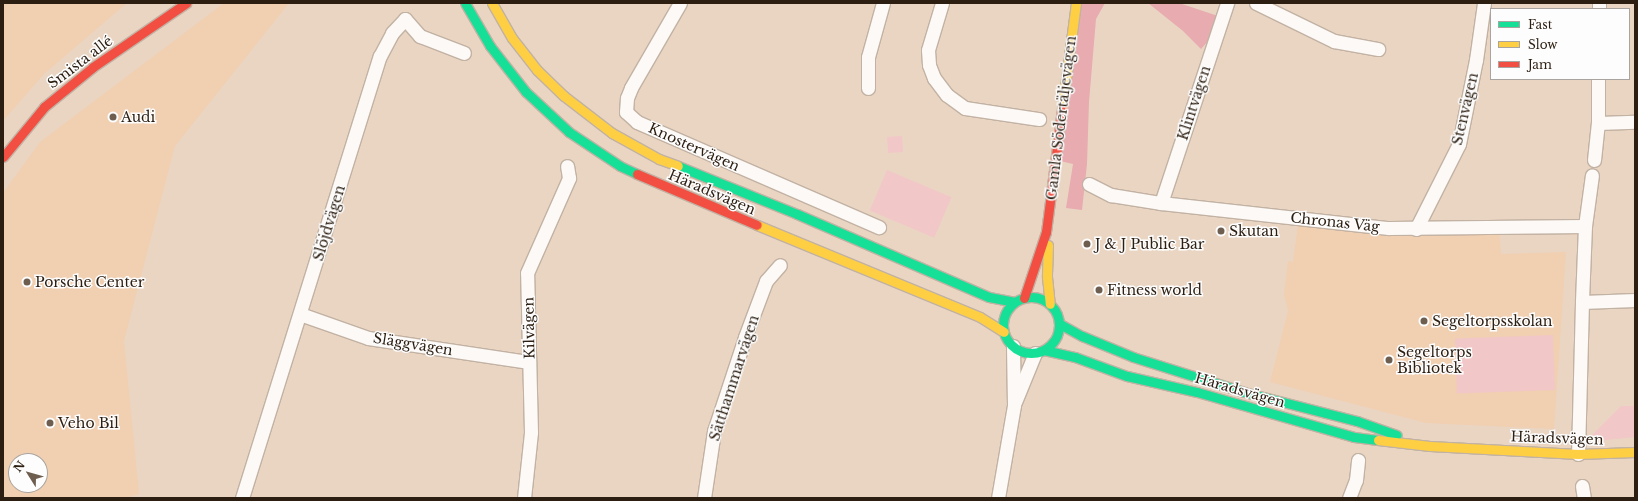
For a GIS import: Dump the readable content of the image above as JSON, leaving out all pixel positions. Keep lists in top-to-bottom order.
{
  "streets": {
    "street": [
      "Smista allé",
      "Klintvägen",
      "Stenvägen",
      "Gamla Södertäljevägen",
      "Knostervägen",
      "Häradsvägen",
      "Chronas Väg",
      "Slöjdvägen",
      "Kilvägen",
      "Släggvägen",
      "Sätthammarvägen"
    ]
  },
  "crossings": [
    ["Klintvägen", "Chronas Väg"],
    ["Stenvägen", "Chronas Väg"],
    ["Gamla Södertäljevägen", "Häradsvägen"],
    ["Slöjdvägen", "Släggvägen"],
    ["Kilvägen", "Släggvägen"]
  ],
  "places": [
    "Audi",
    "Skutan",
    "J & J Public Bar",
    "Porsche Center",
    "Fitness world",
    "Segeltorpsskolan",
    "Segeltorps Bibliotek",
    "Veho Bil"
  ],
  "legend": ["Fast", "Slow", "Jam"],
  "north": "top left"
}
